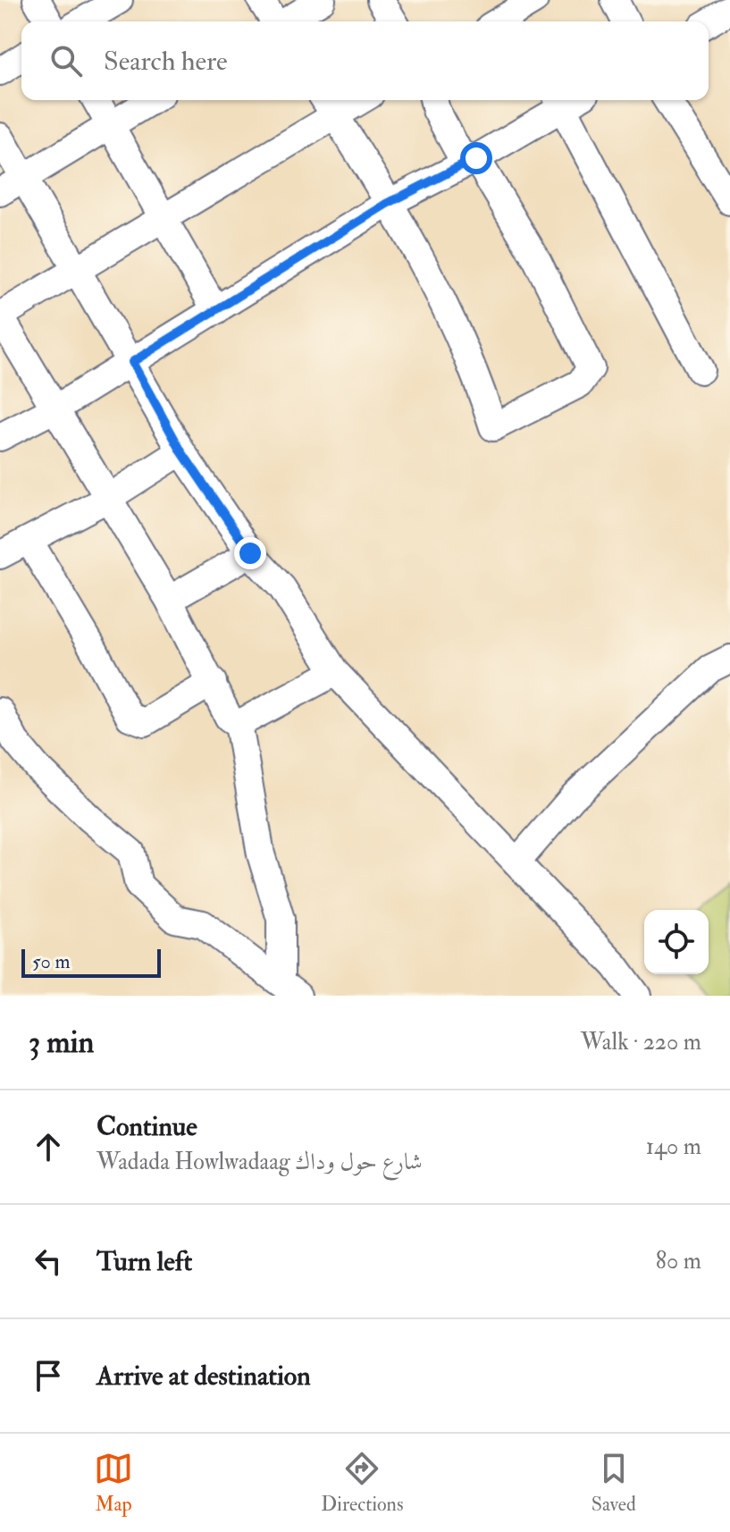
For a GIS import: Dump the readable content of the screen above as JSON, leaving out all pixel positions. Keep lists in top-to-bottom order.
{
  "scale_bar": "50 m",
  "page": {
    "search": "Search here",
    "scale": "50 m",
    "heading": ["3 min", "Walk · 220 m"],
    "list": [
      ["Continue", "Wadada Howlwadaag شارع حول وداك", "140 m"],
      ["Turn left", "80 m"],
      "Arrive at destination"
    ],
    "nav": ["Map", "Directions", "Saved"]
  }
}
